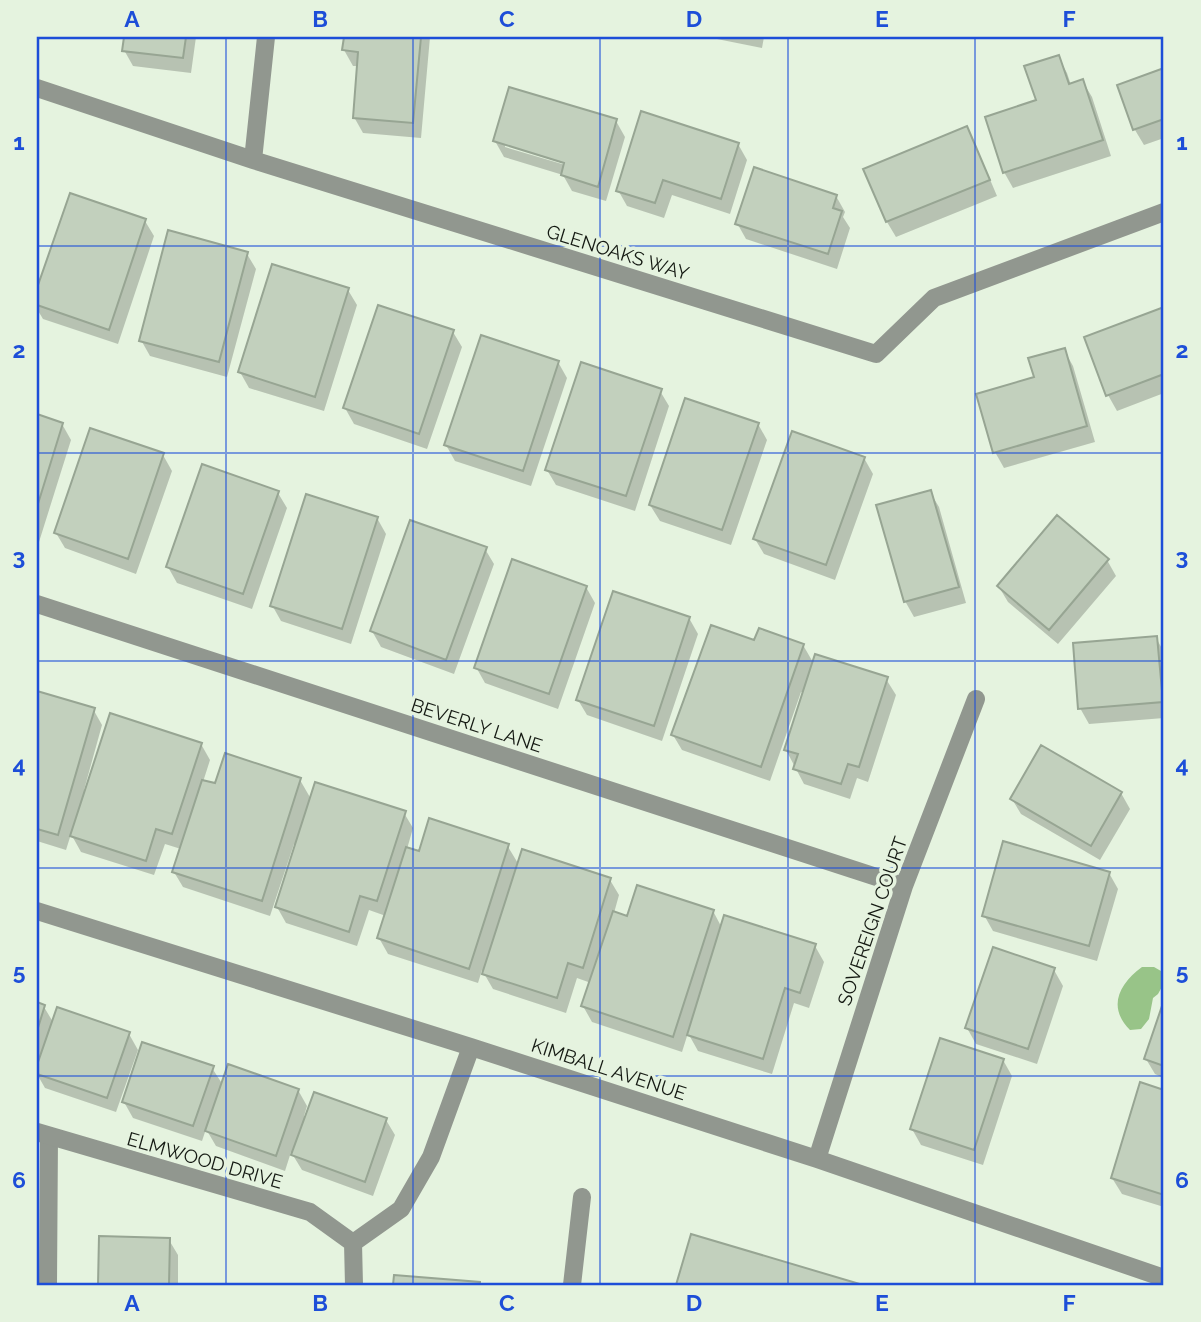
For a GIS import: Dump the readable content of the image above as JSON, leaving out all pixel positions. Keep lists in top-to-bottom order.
{
  "streets": {
    "street": [
      "GLENOAKS WAY",
      "BEVERLY LANE",
      "SOVEREIGN COURT",
      "KIMBALL AVENUE",
      "ELMWOOD DRIVE"
    ]
  },
  "crossings": [
    ["BEVERLY LANE", "SOVEREIGN COURT"],
    ["SOVEREIGN COURT", "KIMBALL AVENUE"]
  ],
  "grid": {
    "columns": [
      "A",
      "B",
      "C",
      "D",
      "E",
      "F"
    ],
    "rows": [
      "1",
      "2",
      "3",
      "4",
      "5",
      "6"
    ]
  }
}
